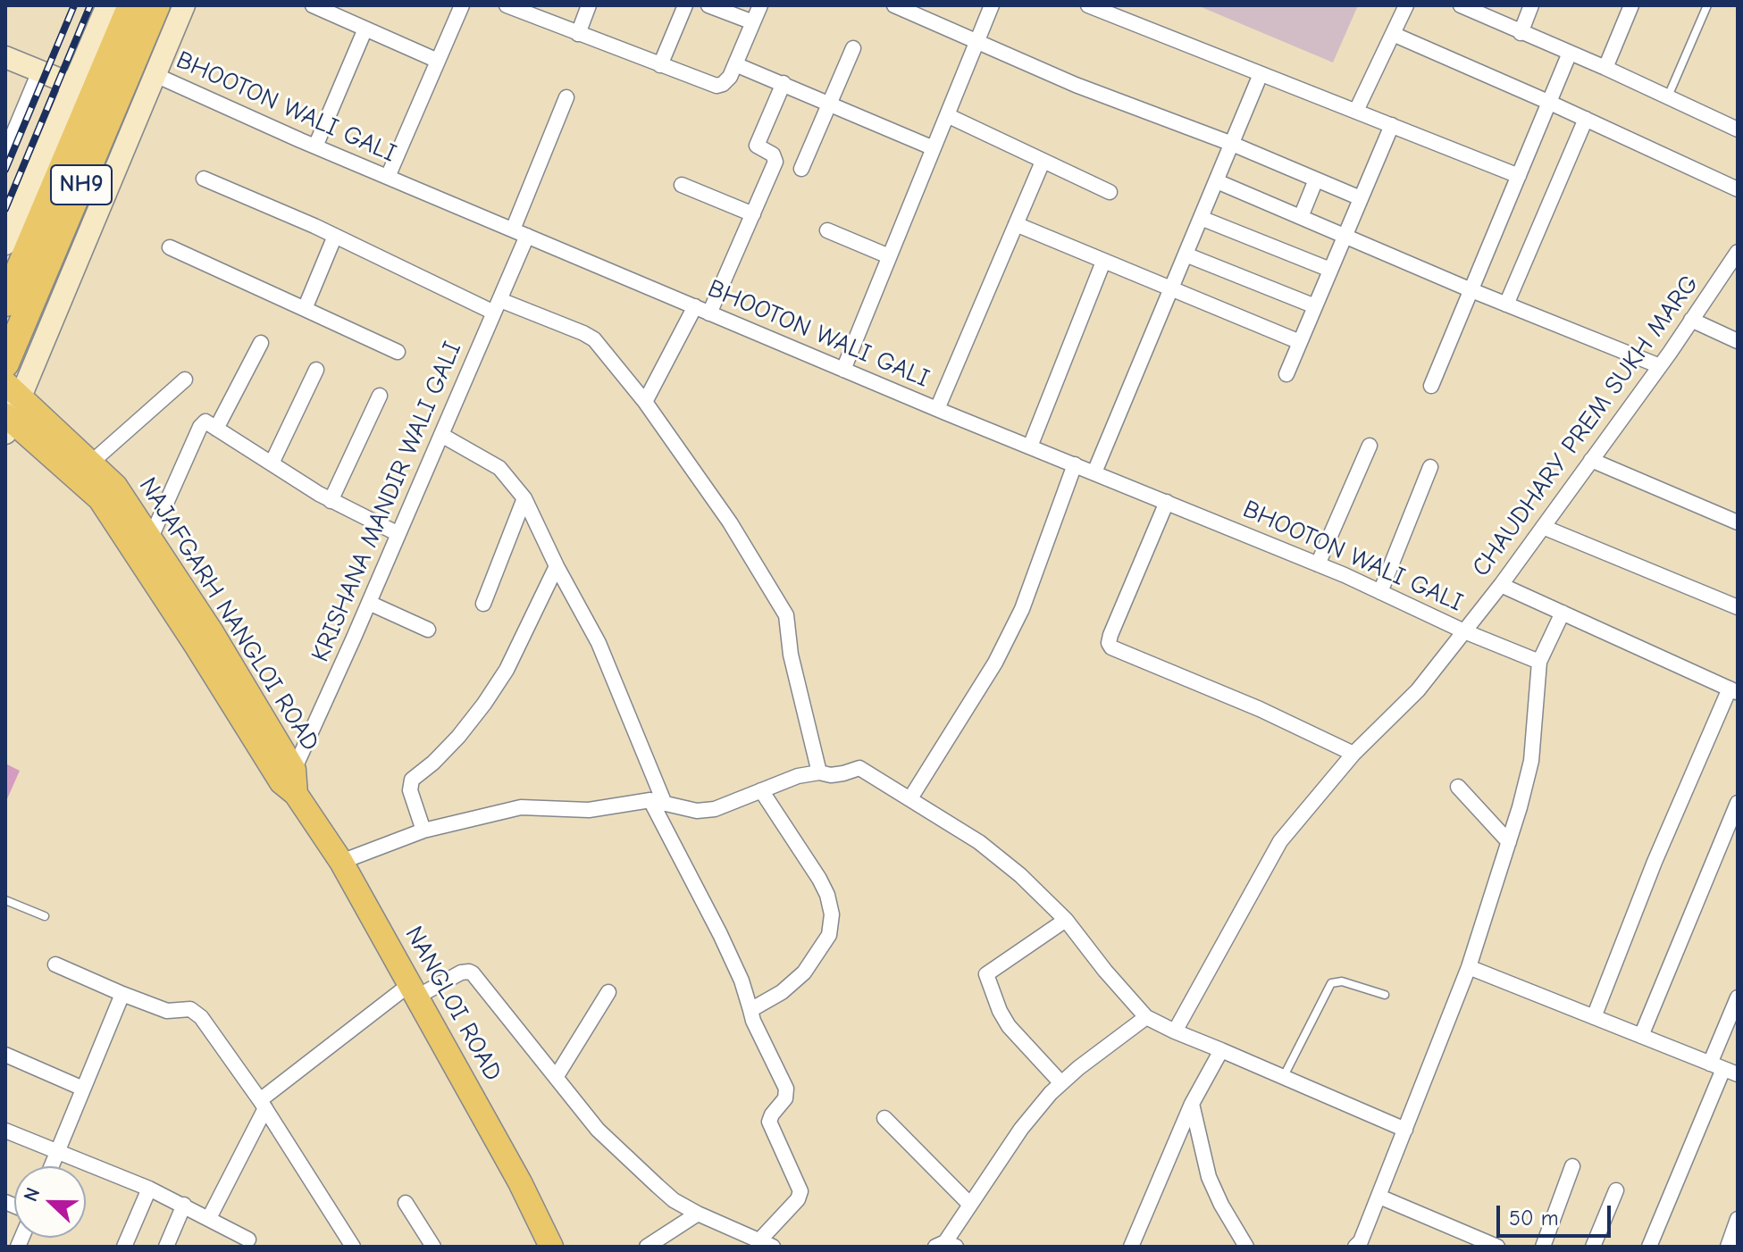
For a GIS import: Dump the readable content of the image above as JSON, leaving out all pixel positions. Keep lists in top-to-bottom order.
{
  "streets": {
    "highway": ["NH9"],
    "main road": ["NAJAFGARH NANGLOI ROAD", "NANGLOI ROAD"],
    "street": ["BHOOTON WALI GALI", "CHAUDHARY PREM SUKH MARG", "KRISHANA MANDIR WALI GALI"]
  },
  "crossings": [
    ["BHOOTON WALI GALI", "CHAUDHARY PREM SUKH MARG"],
    ["BHOOTON WALI GALI", "KRISHANA MANDIR WALI GALI"],
    ["KRISHANA MANDIR WALI GALI", "NAJAFGARH NANGLOI ROAD"],
    ["KRISHANA MANDIR WALI GALI", "NANGLOI ROAD"],
    ["NAJAFGARH NANGLOI ROAD", "NANGLOI ROAD"]
  ],
  "scale_bar": "50 m",
  "north": "left"
}
